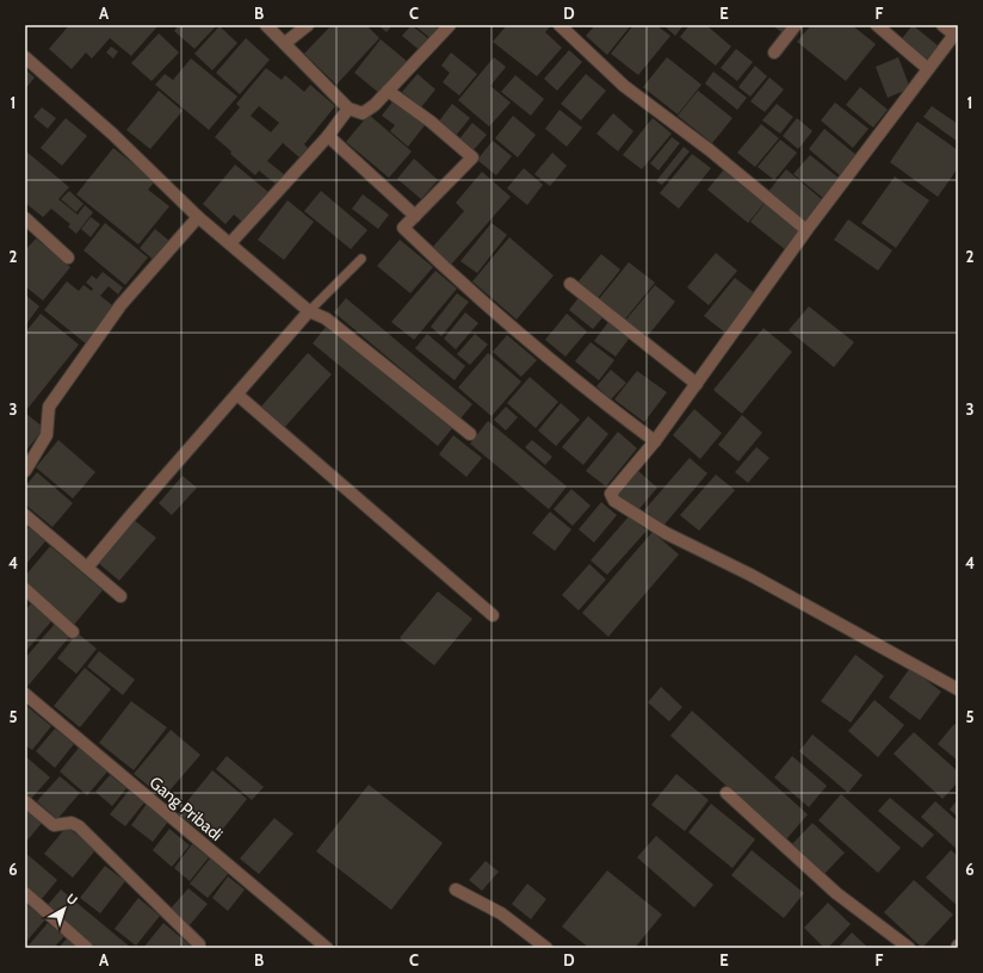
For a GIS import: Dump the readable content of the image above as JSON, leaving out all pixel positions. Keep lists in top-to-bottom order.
{
  "streets": {
    "street": ["Gang Pribadi"]
  },
  "north": "top right",
  "grid": {
    "columns": [
      "A",
      "B",
      "C",
      "D",
      "E",
      "F"
    ],
    "rows": [
      "1",
      "2",
      "3",
      "4",
      "5",
      "6"
    ]
  }
}
